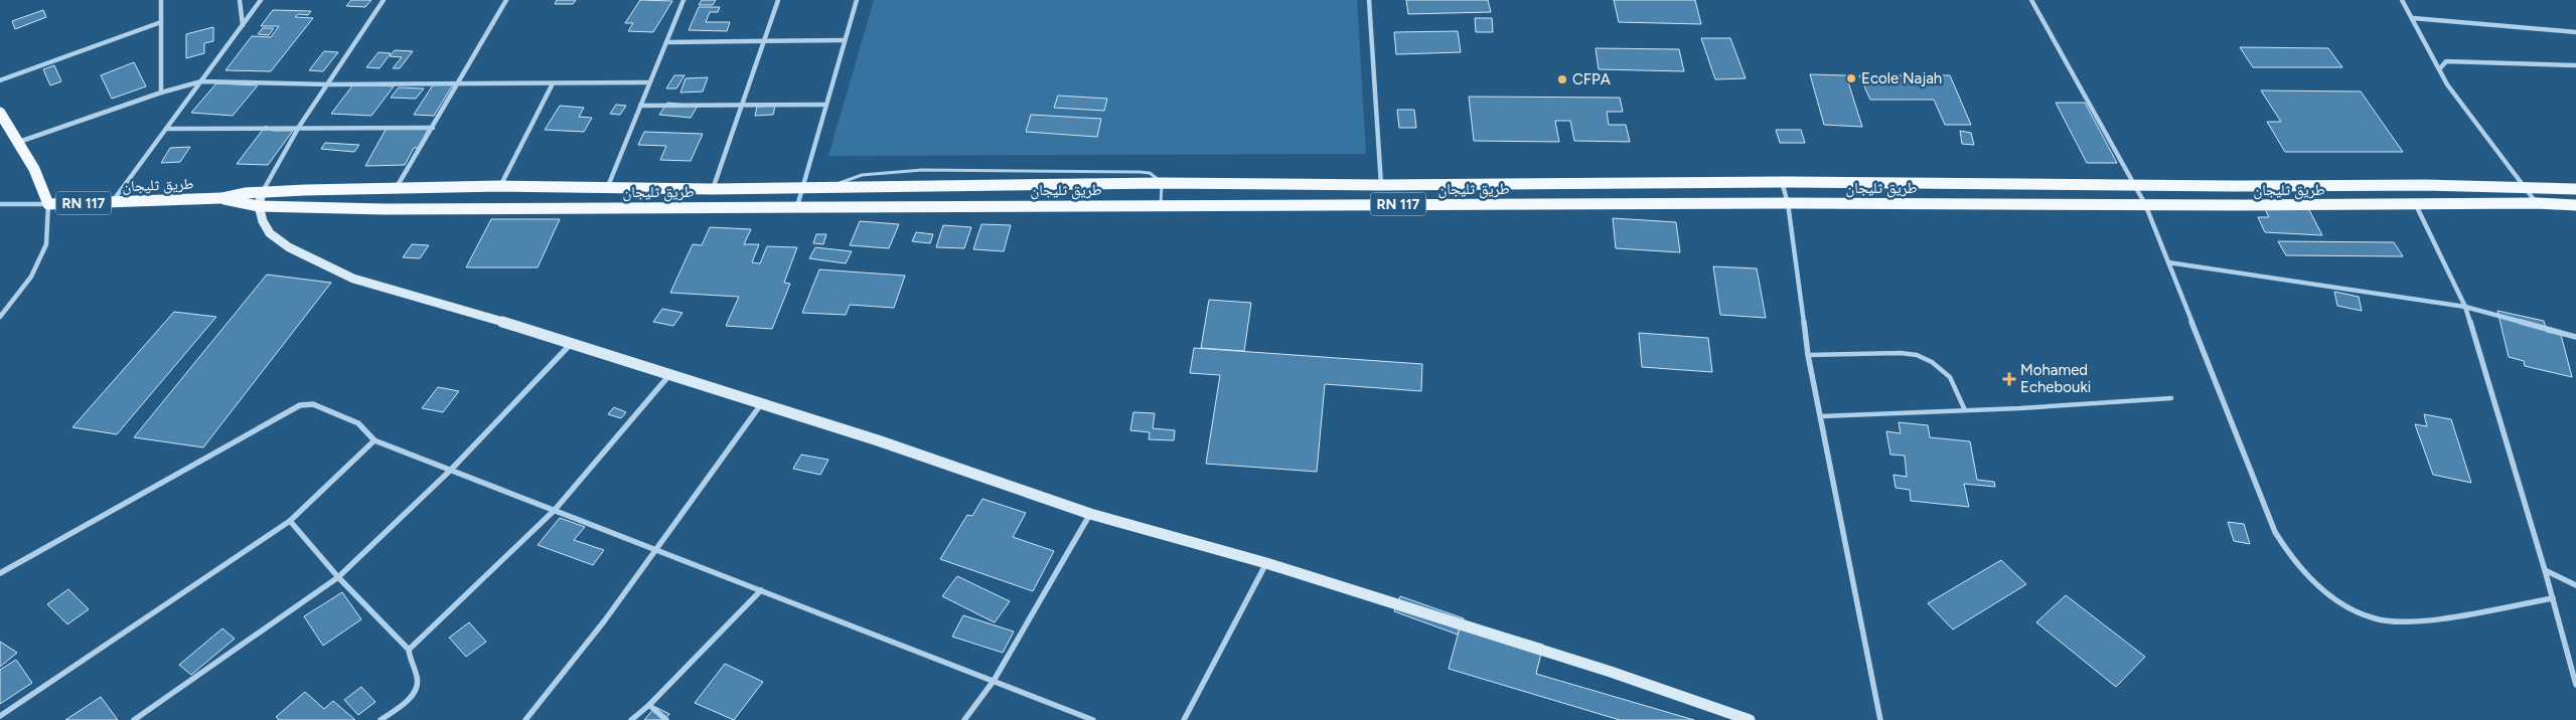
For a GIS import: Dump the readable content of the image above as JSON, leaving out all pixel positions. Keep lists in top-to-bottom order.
{
  "streets": {
    "main road": ["طريق ثليجان", "RN 117"]
  },
  "crossings": [
    ["طريق ثليجان", "RN 117"]
  ],
  "places": {
    "other": ["Ecole Najah", "CFPA"],
    "health": ["Mohamed Echebouki"]
  }
}
